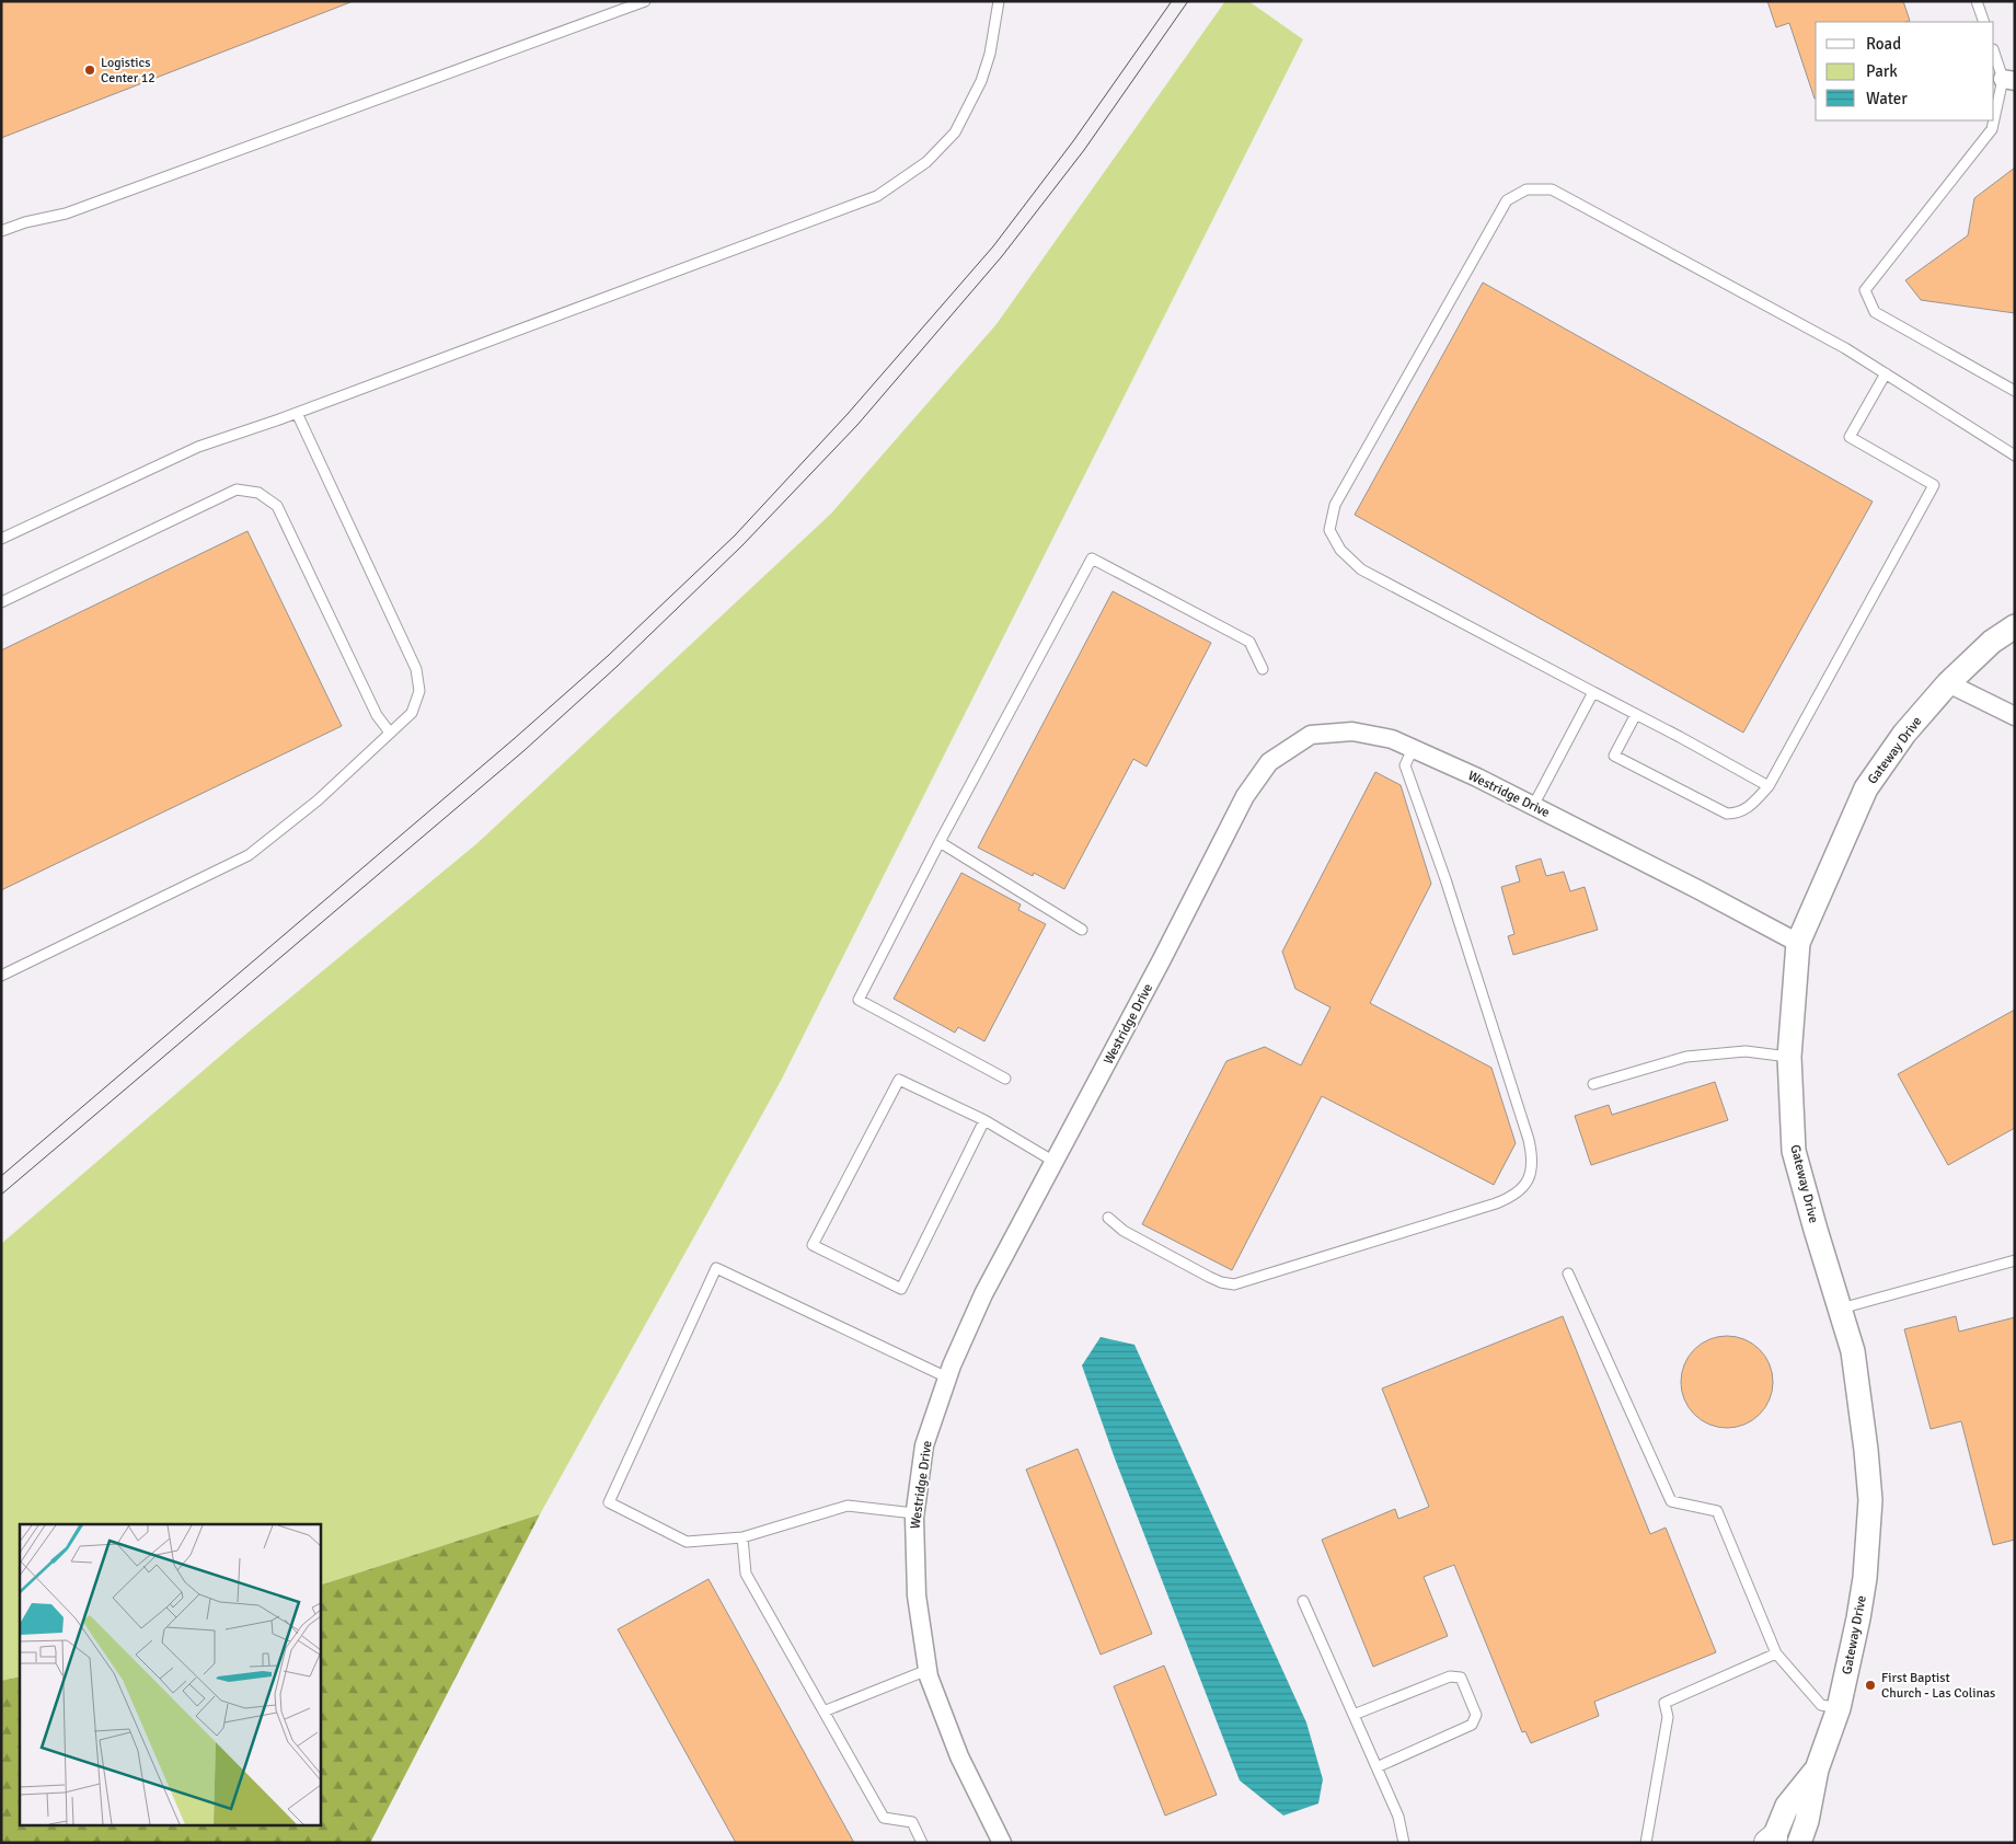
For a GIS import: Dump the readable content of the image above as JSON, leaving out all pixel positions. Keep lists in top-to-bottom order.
{
  "streets": {
    "street": ["Gateway Drive", "Westridge Drive"]
  },
  "crossings": [
    ["Gateway Drive", "Westridge Drive"]
  ],
  "places": ["Logistics Center 12", "First Baptist Church - Las Colinas"],
  "legend": ["Road", "Park", "Water"]
}
